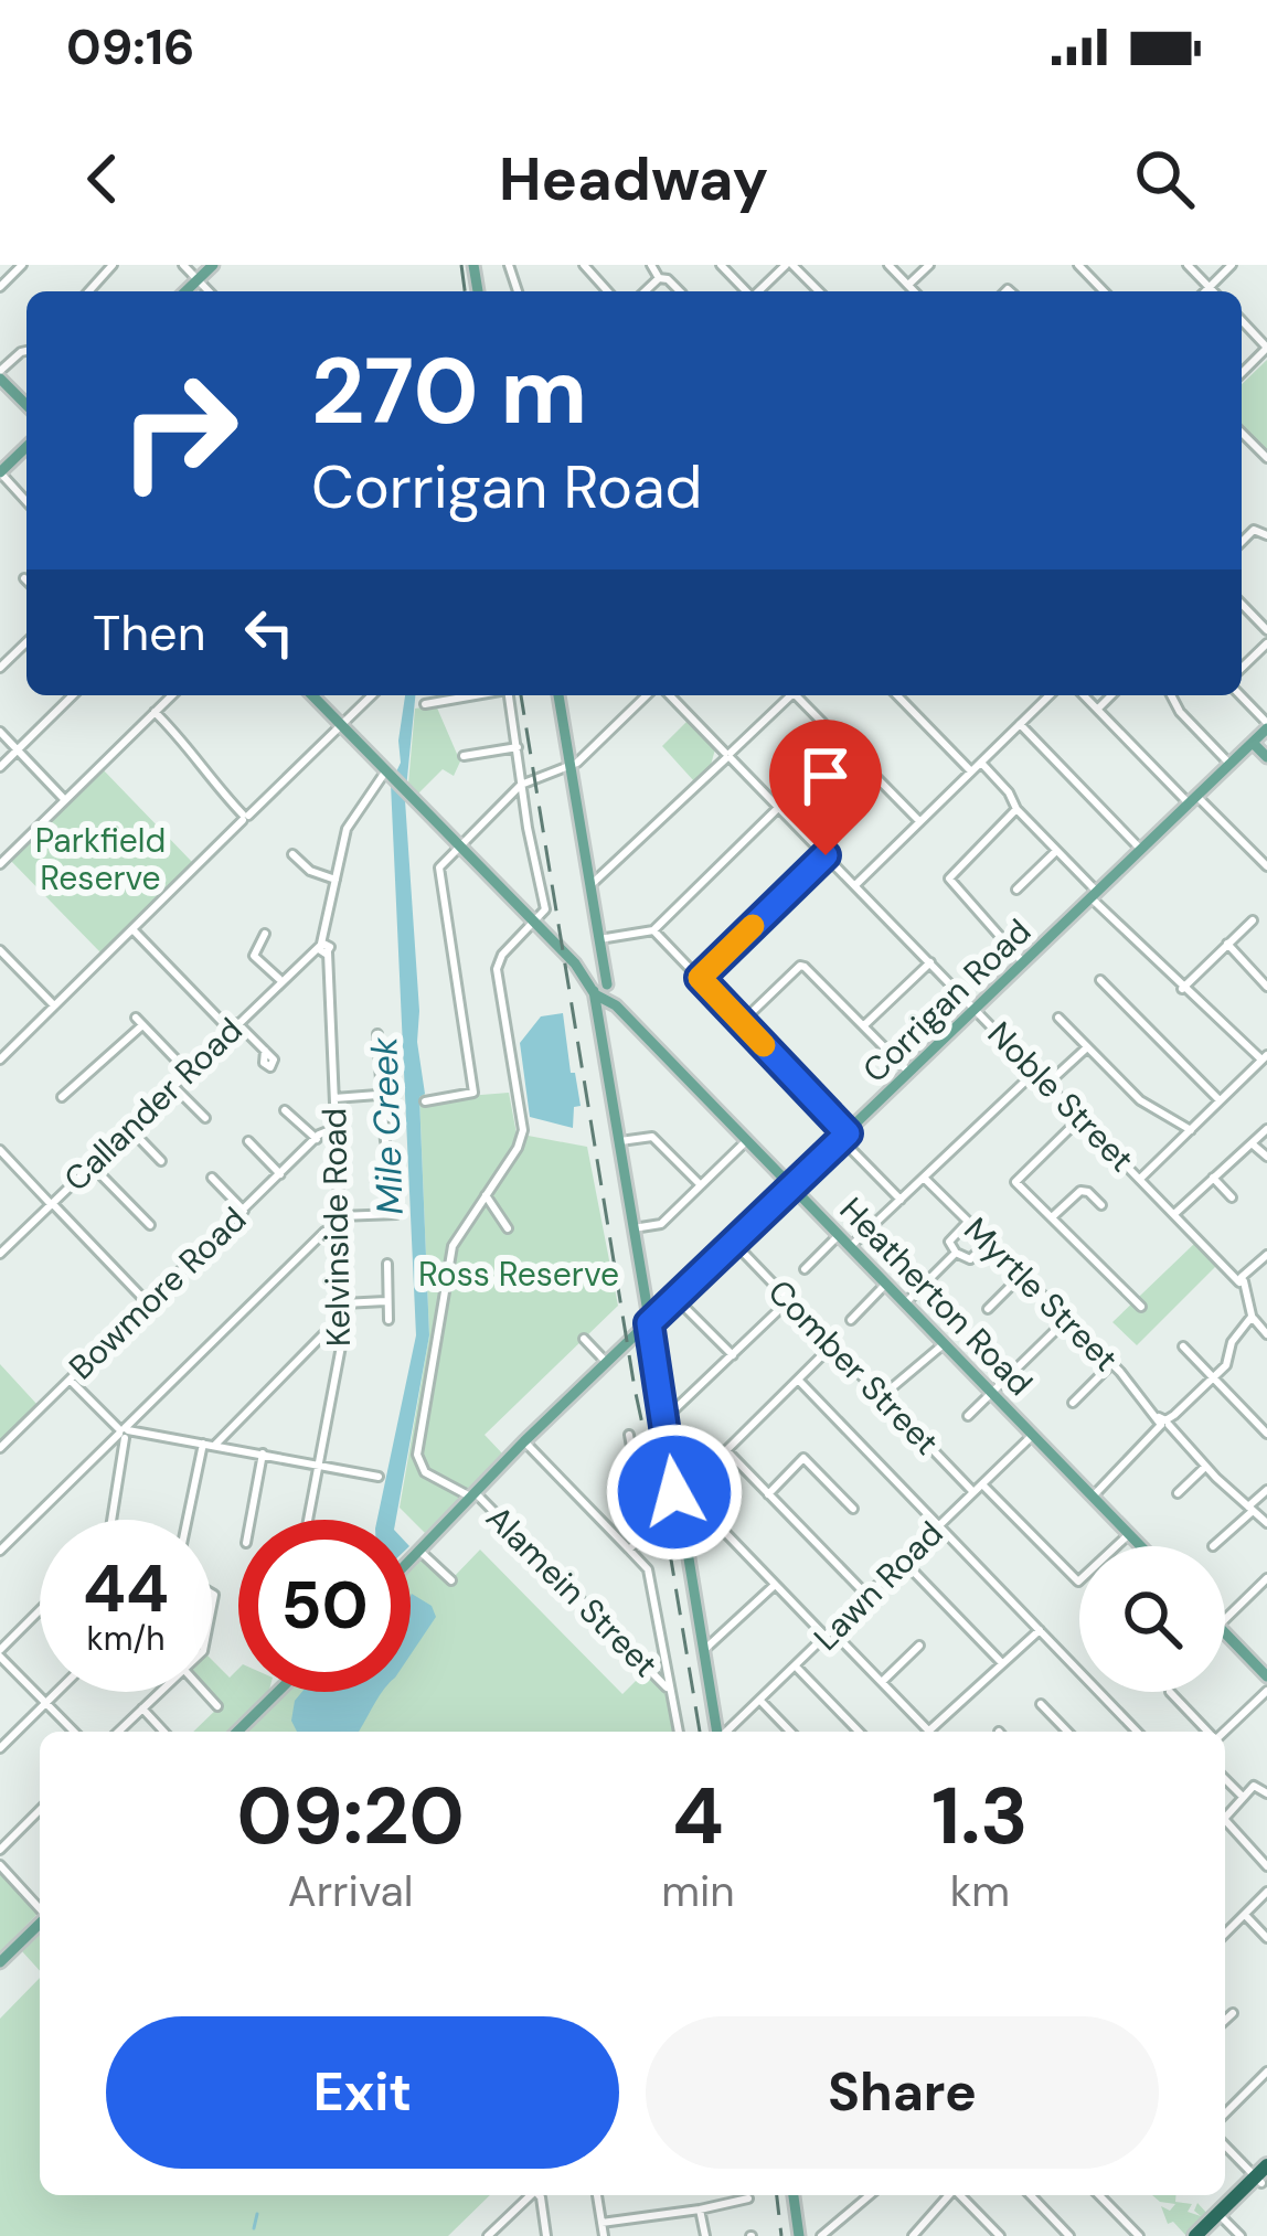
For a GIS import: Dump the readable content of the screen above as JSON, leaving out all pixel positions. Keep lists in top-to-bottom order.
{
  "streets": {
    "main road": ["Corrigan Road", "Heatherton Road"],
    "street": [
      "Noble Street",
      "Callander Road",
      "Kelvinside Road",
      "Bowmore Road",
      "Myrtle Street",
      "Comber Street",
      "Lawn Road",
      "Alamein Street"
    ]
  },
  "crossings": [
    ["Corrigan Road", "Noble Street"],
    ["Corrigan Road", "Heatherton Road"],
    ["Corrigan Road", "Comber Street"],
    ["Corrigan Road", "Alamein Street"],
    ["Callander Road", "Kelvinside Road"],
    ["Kelvinside Road", "Bowmore Road"],
    ["Kelvinside Road", "Heatherton Road"],
    ["Heatherton Road", "Lawn Road"],
    ["Comber Street", "Lawn Road"]
  ],
  "water": ["Mile Creek"],
  "parks": ["Parkfield Reserve", "Ross Reserve"],
  "page": {
    "status": "09:16",
    "header": "Headway",
    "turn": ["270 m", "Corrigan Road"],
    "then": "Then",
    "speed": "44 km/h",
    "limit": "50",
    "eta": [
      "09:20",
      "Arrival",
      "4",
      "min",
      "1.3",
      "km"
    ],
    "buttons": ["Exit", "Share"]
  }
}
